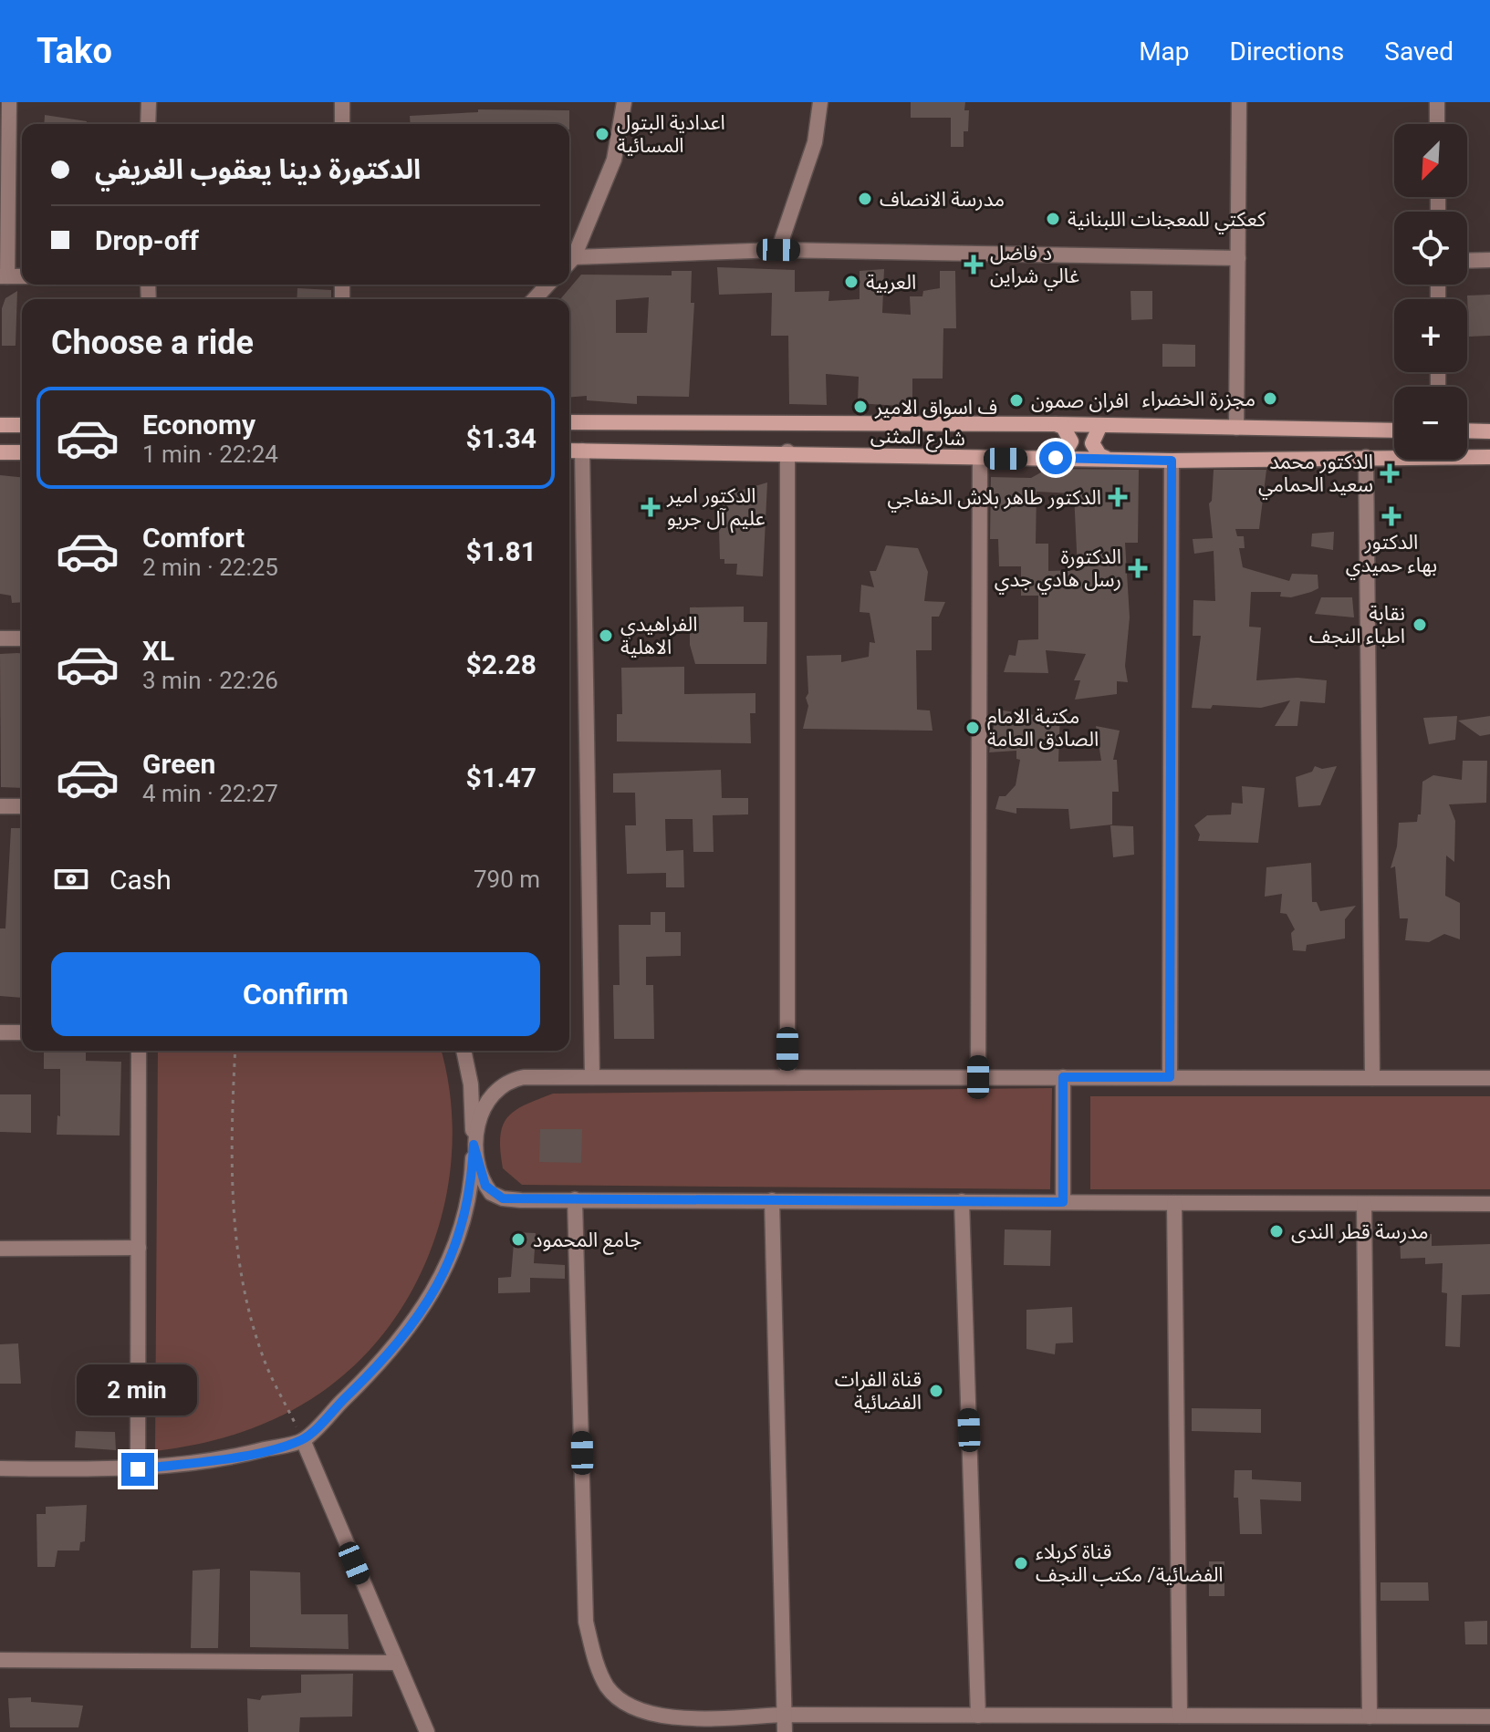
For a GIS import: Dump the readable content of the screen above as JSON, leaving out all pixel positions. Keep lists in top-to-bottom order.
{
  "streets": {
    "main road": ["شارع المثنى"]
  },
  "places": {
    "other": [
      "اعدادية البتول المسائية",
      "مدرسة الانصاف",
      "كعكتي للمعجنات اللبنانية",
      "العربية",
      "مجزرة الخضراء",
      "افران صمون",
      "ف اسواق الامير",
      "نقابة اطباء النجف",
      "الفراهيدي الاهلية",
      "مكتبة الامام الصادق العامة",
      "مدرسة قطر الندى",
      "جامع المحمود",
      "قناة الفرات الفضائية",
      "قناة كربلاء الفضائية/ مكتب النجف"
    ],
    "health": [
      "د فاضل غالي شراين",
      "الدكتور محمد سعيد الحمامي",
      "الدكتور طاهر بلاش الخفاجي",
      "الدكتور امير عليم آل جريو",
      "الدكتور بهاء حميدي",
      "الدكتورة رسل هادي جدي"
    ]
  },
  "north": "bottom left",
  "page": {
    "header": "Tako",
    "nav": ["Map", "Directions", "Saved"],
    "map_buttons": ["+", "−"],
    "banner": ["الدكتورة دينا يعقوب الغريفي", "Drop-off"],
    "heading": "Choose a ride",
    "list": [
      {
        "name": "Economy",
        "note": "1 min · 22:24",
        "value": "$1.34"
      },
      {
        "name": "Comfort",
        "note": "2 min · 22:25",
        "value": "$1.81"
      },
      {
        "name": "XL",
        "note": "3 min · 22:26",
        "value": "$2.28"
      },
      {
        "name": "Green",
        "note": "4 min · 22:27",
        "value": "$1.47"
      }
    ],
    "pay": ["Cash", "790 m"],
    "buttons": "Confirm",
    "bubble": "2 min"
  }
}
